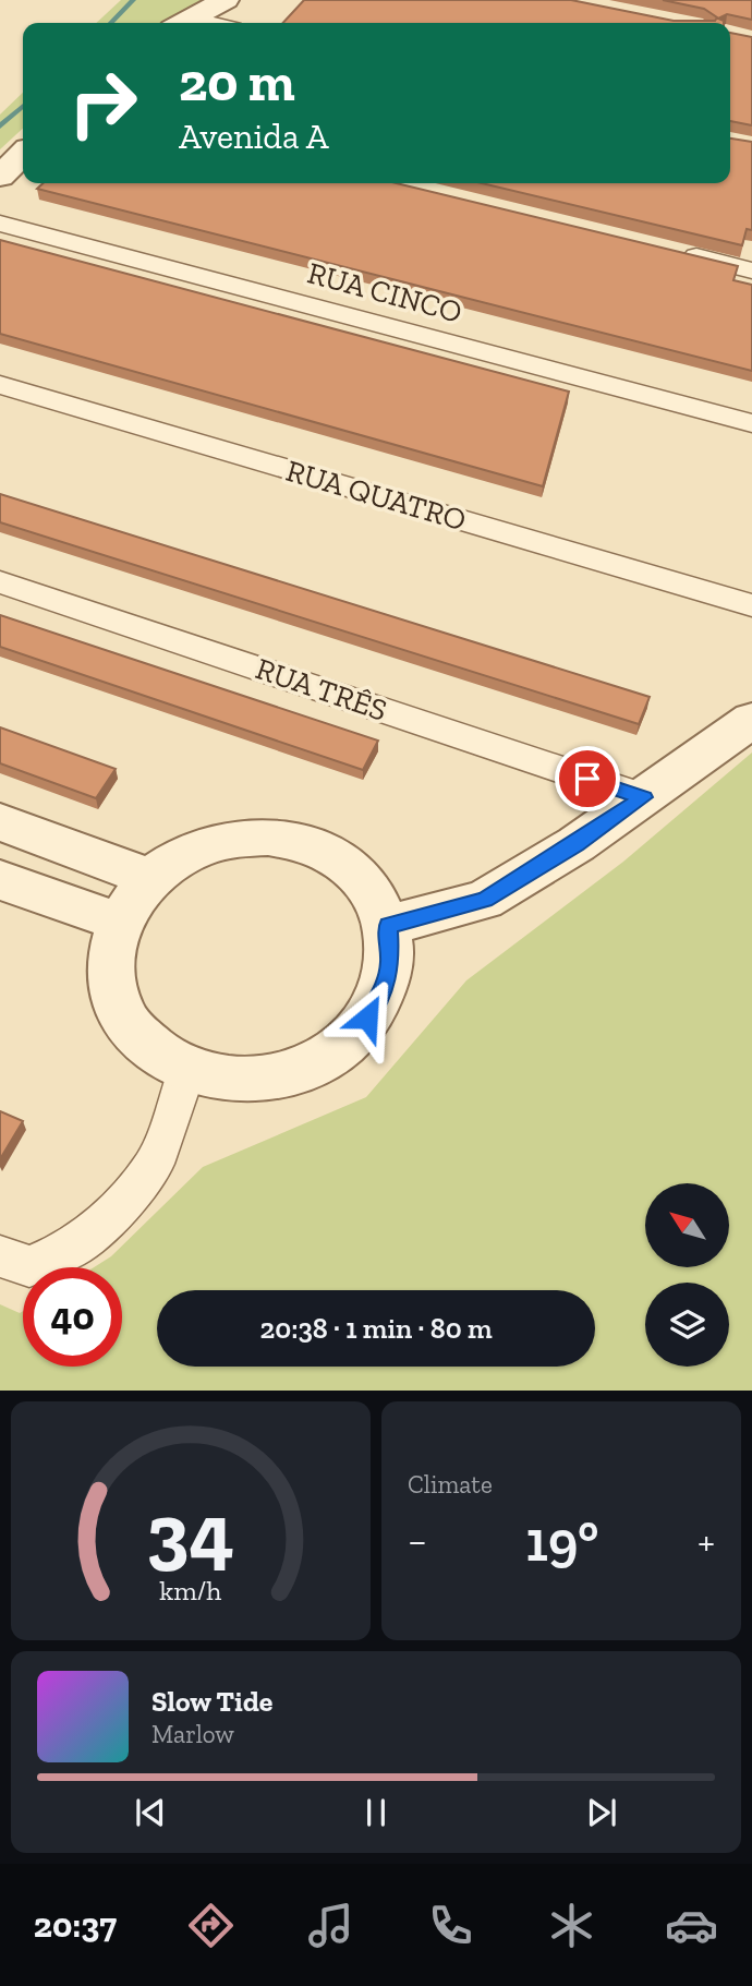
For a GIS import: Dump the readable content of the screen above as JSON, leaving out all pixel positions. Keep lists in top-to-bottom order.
{
  "streets": {
    "street": ["RUA CINCO", "RUA QUATRO", "RUA TRÊS"]
  },
  "north": "top left",
  "page": {
    "turn": ["20 m", "Avenida A"],
    "limit": "40",
    "trip": "20:38 · 1 min · 80 m",
    "tile": "Climate",
    "heat": ["−", "19°", "+"],
    "song": ["Slow Tide", "Marlow"],
    "tabs": "20:37",
    "gauge": ["34", "km/h"]
  }
}
